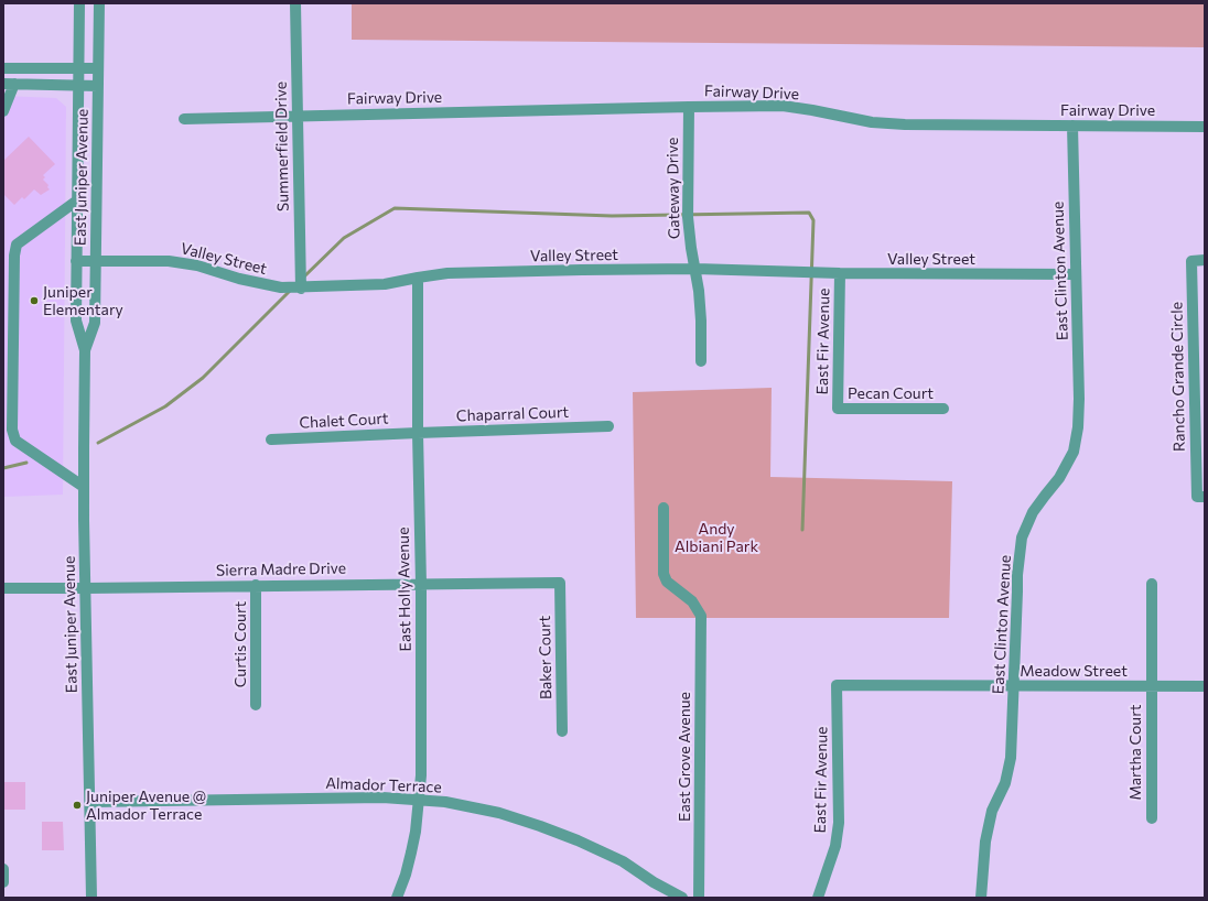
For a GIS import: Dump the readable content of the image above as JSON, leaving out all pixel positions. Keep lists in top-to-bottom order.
{
  "streets": {
    "street": [
      "Fairway Drive",
      "Summerfield Drive",
      "East Juniper Avenue",
      "Gateway Drive",
      "Valley Street",
      "East Clinton Avenue",
      "East Fir Avenue",
      "Rancho Grande Circle",
      "Pecan Court",
      "Chaparral Court",
      "Chalet Court",
      "Sierra Madre Drive",
      "East Holly Avenue",
      "Curtis Court",
      "Baker Court",
      "Meadow Street",
      "Martha Court",
      "East Grove Avenue",
      "Almador Terrace"
    ]
  },
  "crossings": [
    ["Fairway Drive", "Summerfield Drive"],
    ["Fairway Drive", "Gateway Drive"],
    ["Fairway Drive", "East Clinton Avenue"],
    ["Summerfield Drive", "Valley Street"],
    ["East Juniper Avenue", "Valley Street"],
    ["East Juniper Avenue", "Sierra Madre Drive"],
    ["East Juniper Avenue", "Almador Terrace"],
    ["Gateway Drive", "Valley Street"],
    ["Valley Street", "East Clinton Avenue"],
    ["Valley Street", "East Fir Avenue"],
    ["Valley Street", "East Holly Avenue"],
    ["East Clinton Avenue", "Meadow Street"],
    ["East Fir Avenue", "Pecan Court"],
    ["East Fir Avenue", "Meadow Street"],
    ["Chaparral Court", "Chalet Court"],
    ["Chaparral Court", "East Holly Avenue"],
    ["Chalet Court", "East Holly Avenue"],
    ["Sierra Madre Drive", "East Holly Avenue"],
    ["Sierra Madre Drive", "Curtis Court"],
    ["Sierra Madre Drive", "Baker Court"],
    ["East Holly Avenue", "Almador Terrace"],
    ["Meadow Street", "Martha Court"]
  ],
  "parks": ["Andy Albiani Park"],
  "places": ["Juniper Elementary", "Juniper Avenue @ Almador Terrace"]
}
